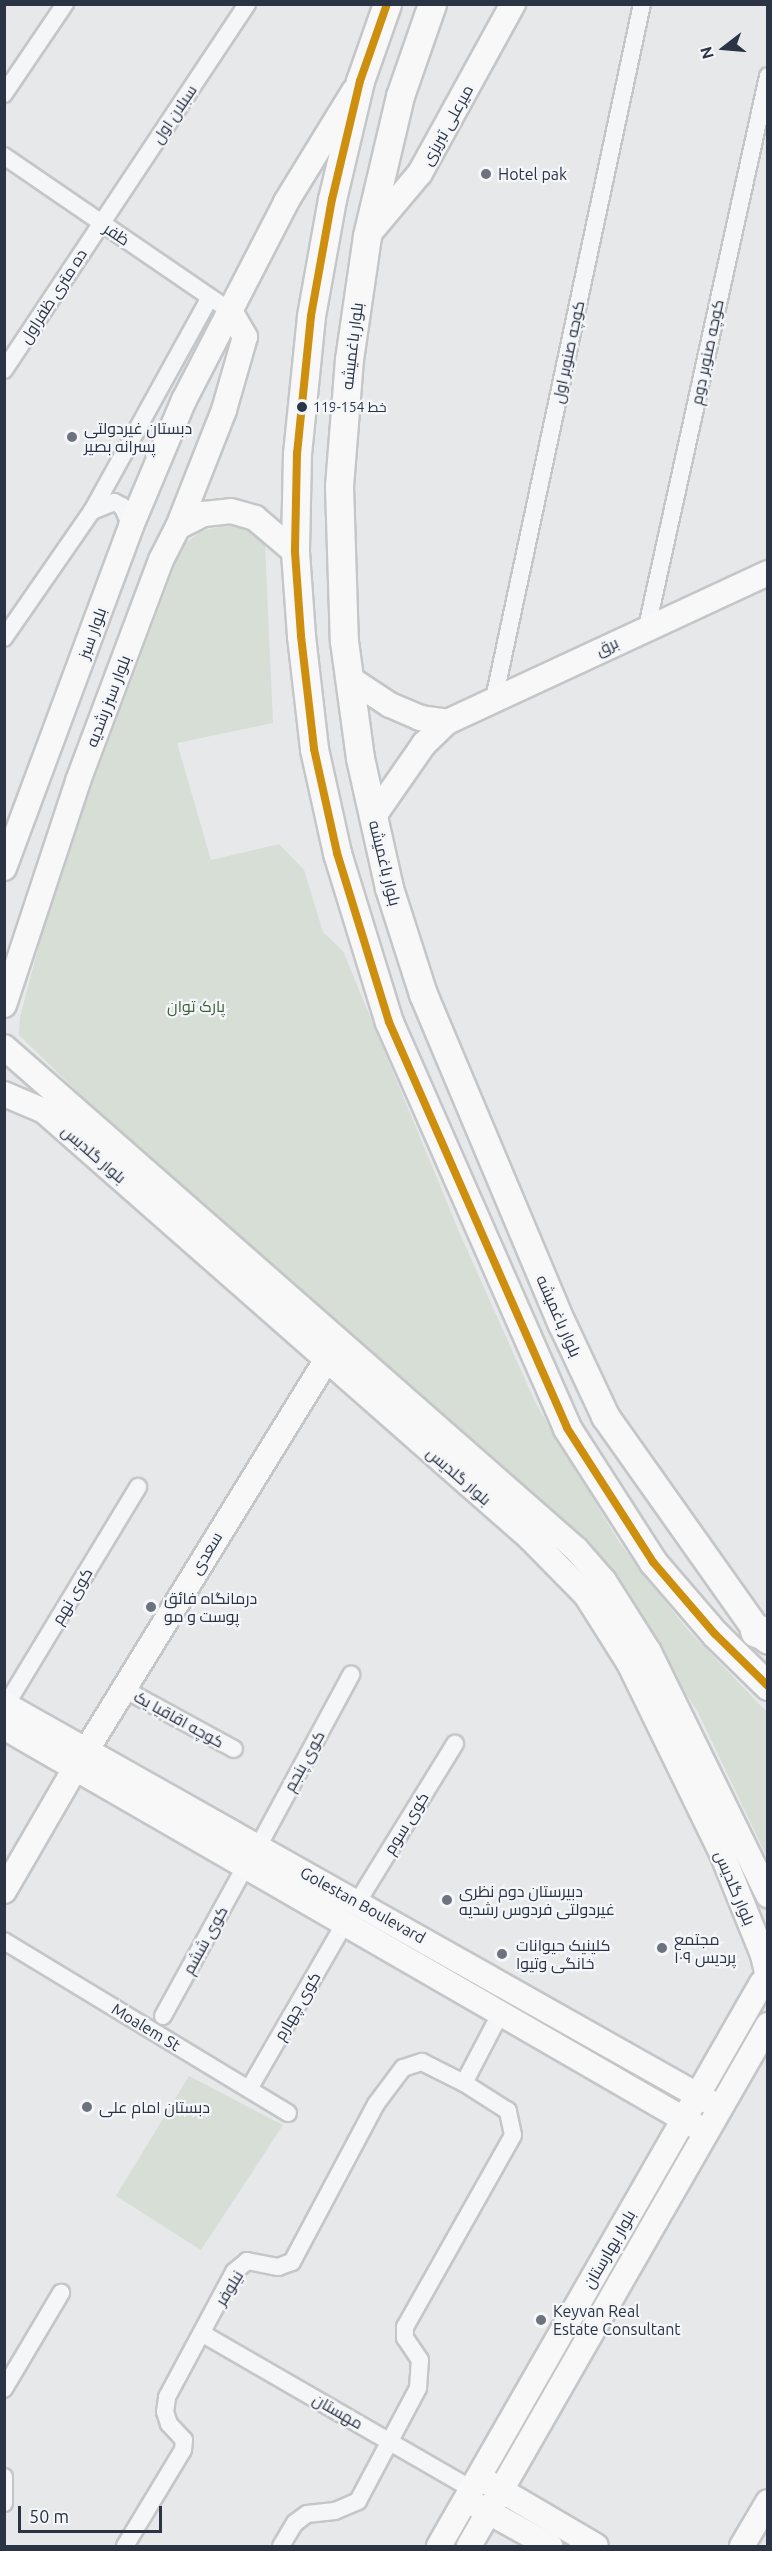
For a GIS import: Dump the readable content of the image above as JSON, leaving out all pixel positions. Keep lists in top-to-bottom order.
{
  "streets": {
    "main road": [
      "میرعلی تبریزی",
      "بلوار باغمیشه",
      "بلوار سبز",
      "برق",
      "بلوار سبز رشدیه",
      "بلوار گلدیس",
      "سعدی",
      "Golestan Boulevard",
      "بلوار بهارستان"
    ],
    "street": [
      "سبلان اول",
      "ظفر",
      "ده متری ظفراول",
      "کوچه صنوبر اول",
      "کوچه صنوبر دوم",
      "کوی نهم",
      "کوچه اقاقیا یک",
      "کوی پنجم",
      "کوی سوم",
      "کوی ششم",
      "کوی چهارم",
      "Moalem St",
      "نیلوفر",
      "مهستان"
    ]
  },
  "crossings": [
    ["سبلان اول", "ظفر"],
    ["سبلان اول", "ده متری ظفراول"],
    ["میرعلی تبریزی", "بلوار باغمیشه"],
    ["ظفر", "ده متری ظفراول"],
    ["ظفر", "بلوار سبز"],
    ["ظفر", "بلوار سبز رشدیه"],
    ["بلوار باغمیشه", "برق"],
    ["کوچه صنوبر اول", "برق"],
    ["کوچه صنوبر دوم", "برق"],
    ["بلوار سبز", "بلوار سبز رشدیه"],
    ["بلوار گلدیس", "سعدی"],
    ["بلوار گلدیس", "بلوار بهارستان"],
    ["سعدی", "کوچه اقاقیا یک"],
    ["سعدی", "Golestan Boulevard"],
    ["کوی نهم", "Golestan Boulevard"],
    ["کوی پنجم", "Golestan Boulevard"],
    ["کوی پنجم", "کوی ششم"],
    ["کوی سوم", "Golestan Boulevard"],
    ["کوی سوم", "کوی چهارم"],
    ["Golestan Boulevard", "کوی ششم"],
    ["Golestan Boulevard", "کوی چهارم"],
    ["Golestan Boulevard", "بلوار بهارستان"],
    ["کوی چهارم", "Moalem St"],
    ["بلوار بهارستان", "مهستان"],
    ["نیلوفر", "مهستان"]
  ],
  "parks": ["پارک توان"],
  "places": [
    "Hotel pak",
    "خط 154-119",
    "دبستان غیردولتی پسرانه بصیر",
    "درمانگاه فائق پوست و مو",
    "دبیرستان دوم نظری غیردولتی فردوس رشدیه",
    "مجتمع پردیس ۱۰۹",
    "کلینیک حیوانات خانگی وتیوا",
    "دبستان امام علی",
    "Keyvan Real Estate Consultant"
  ],
  "scale_bar": "50 m",
  "north": "left"
}
